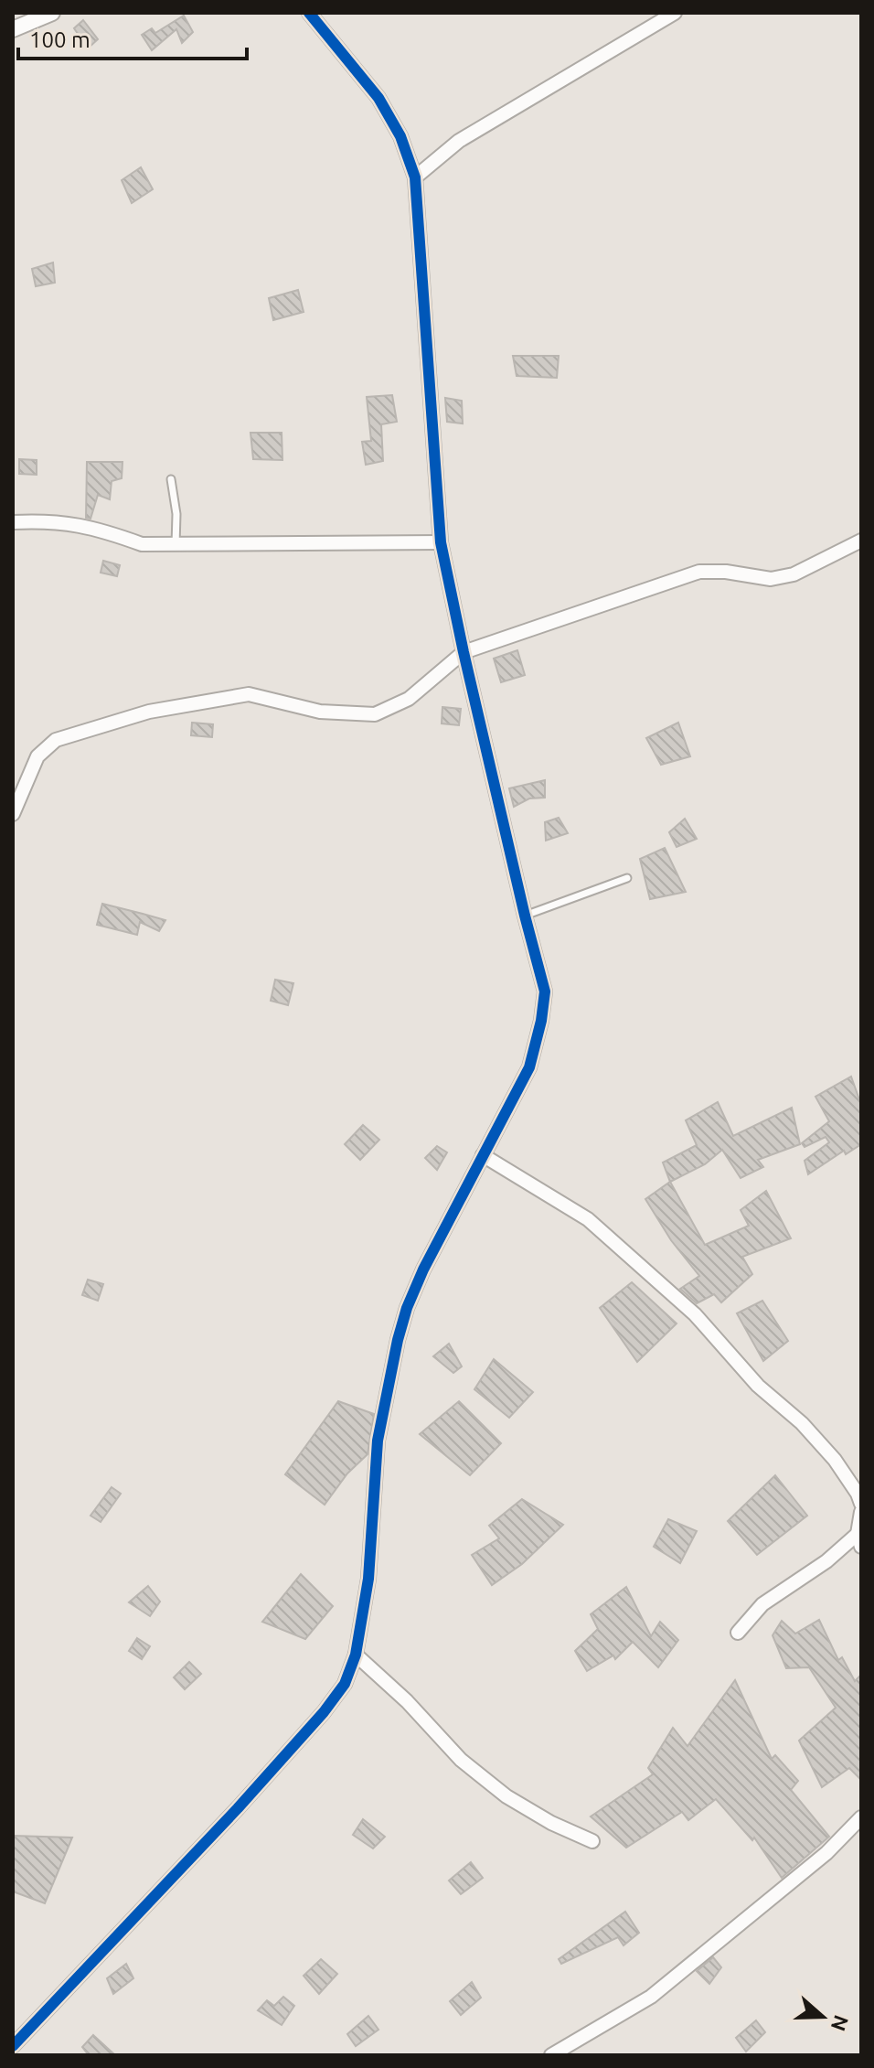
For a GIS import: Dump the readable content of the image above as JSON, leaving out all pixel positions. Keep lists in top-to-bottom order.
{
  "scale_bar": "100 m",
  "north": "right"
}
